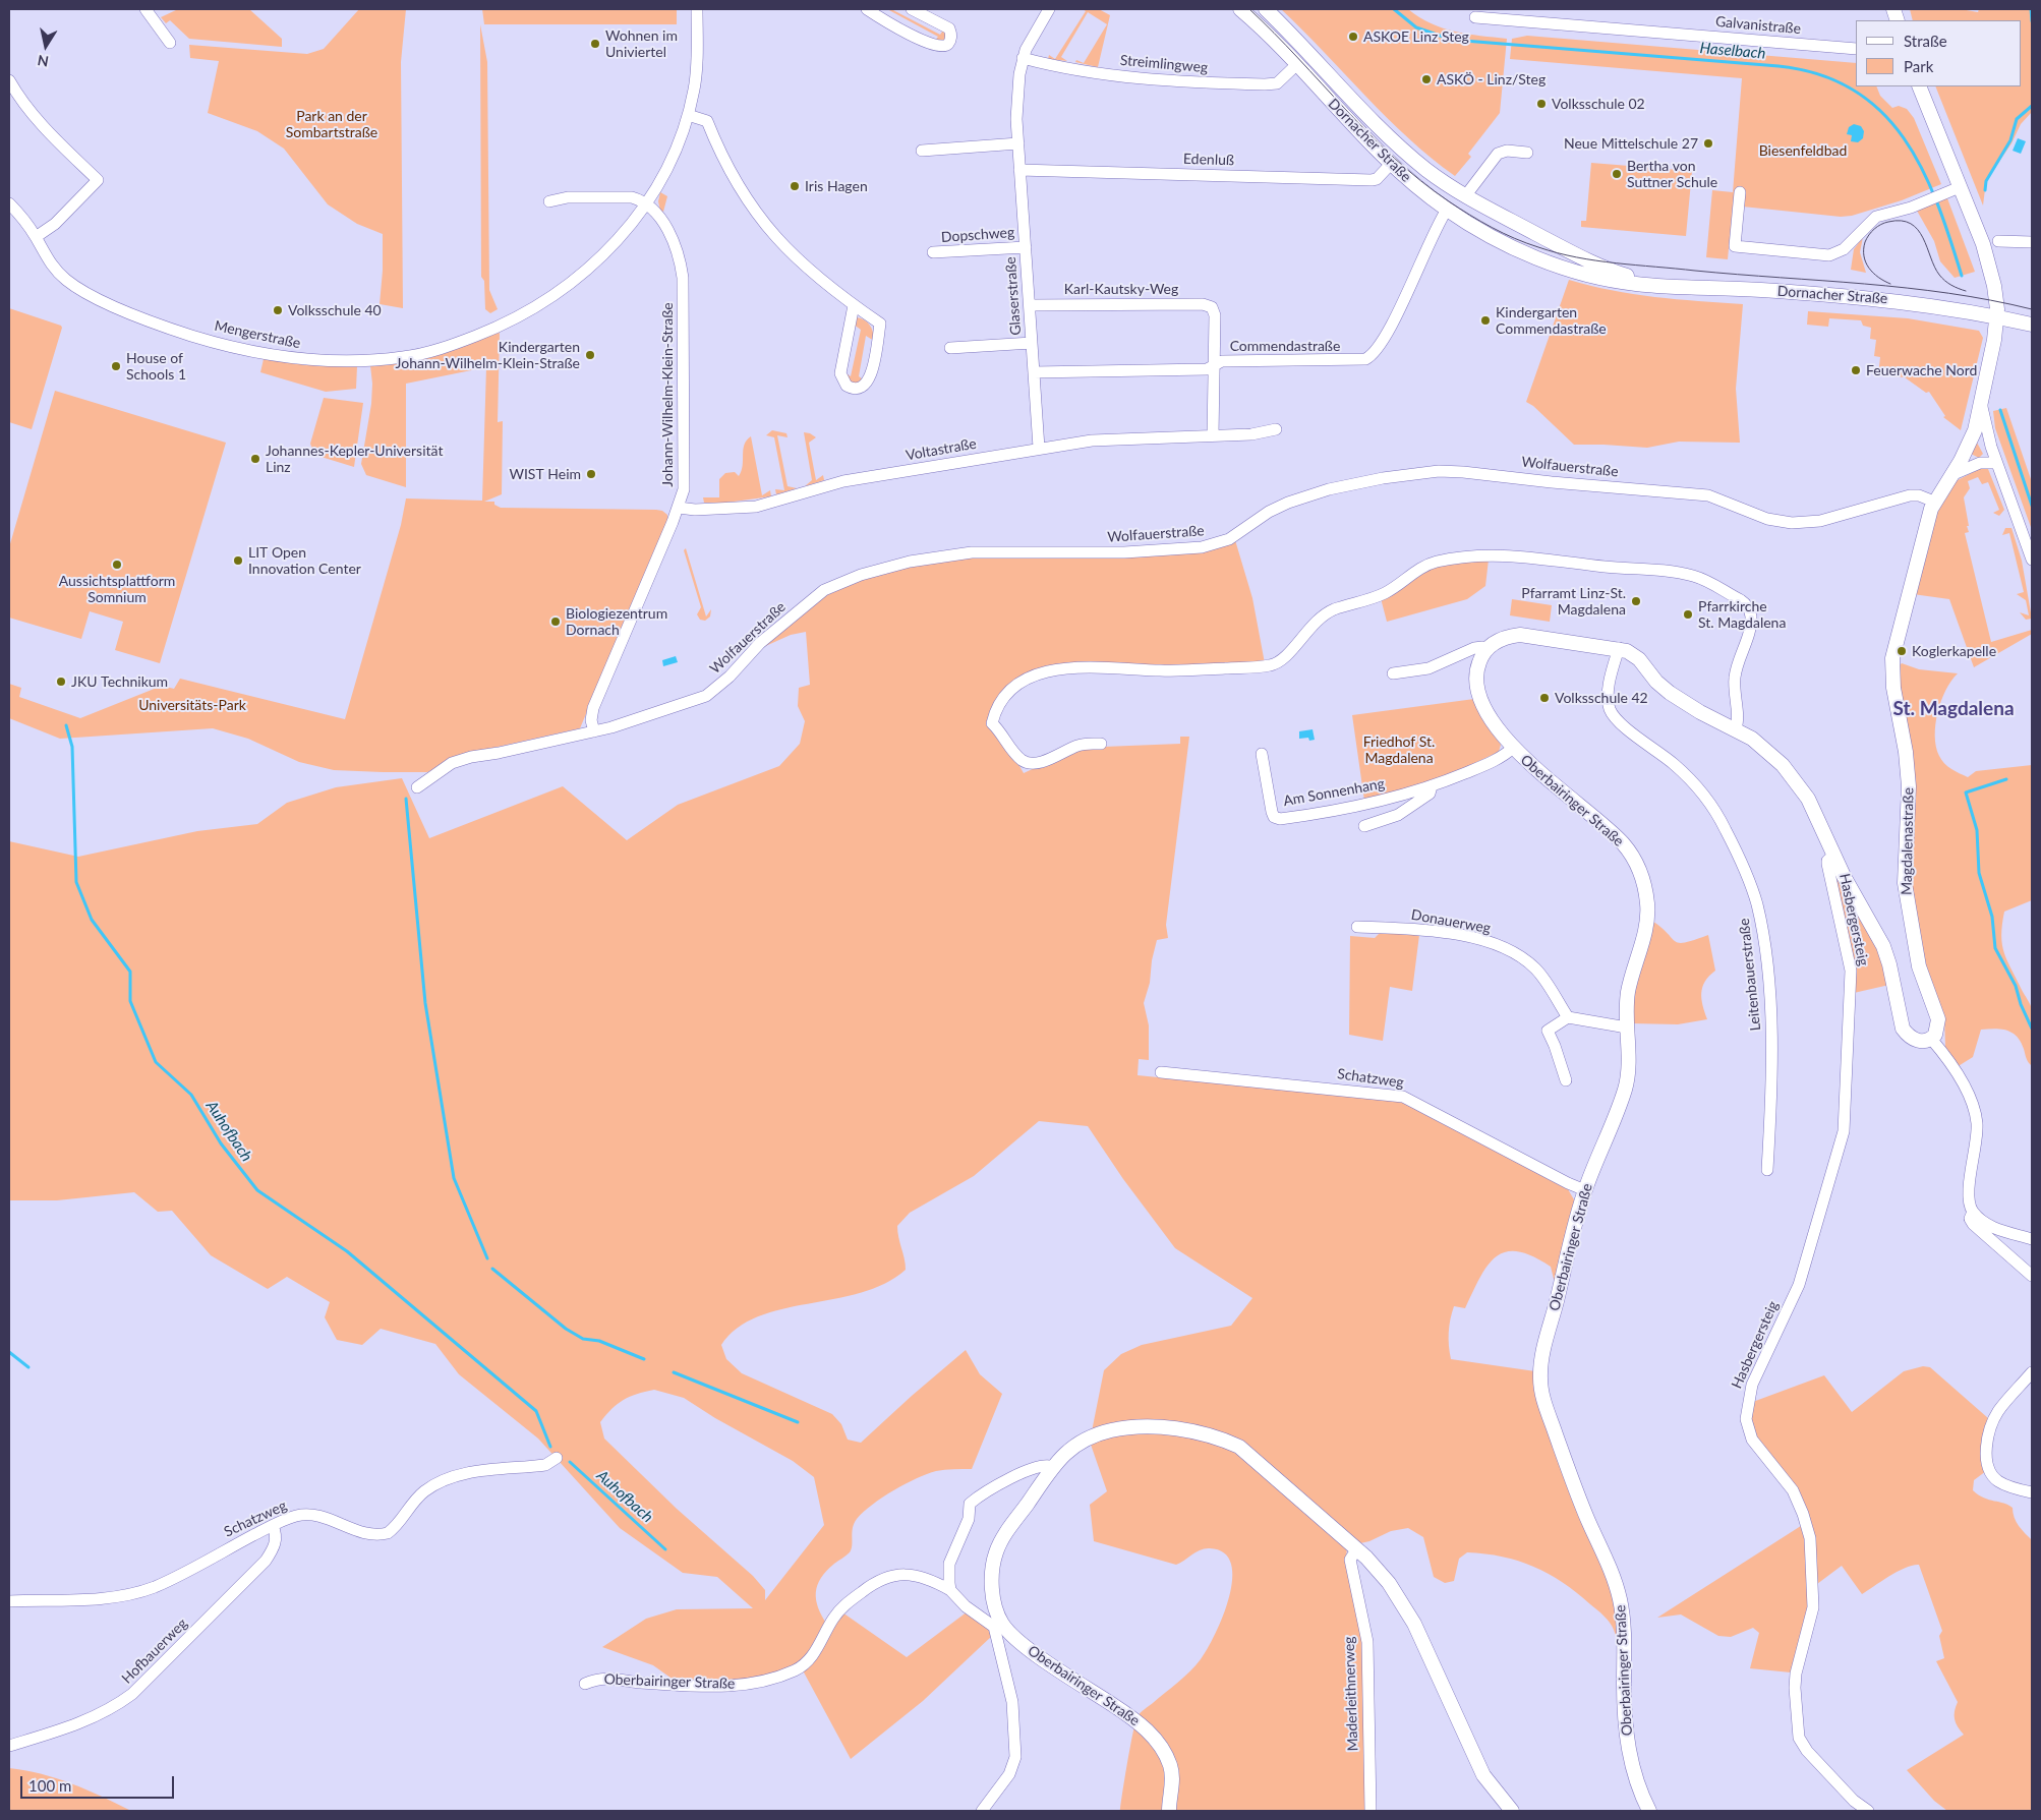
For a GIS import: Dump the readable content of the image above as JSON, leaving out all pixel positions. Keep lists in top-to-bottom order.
{
  "streets": {
    "street": [
      "Galvanistraße",
      "Streimlingweg",
      "Dornacher Straße",
      "Edenluß",
      "Dopschweg",
      "Karl-Kautsky-Weg",
      "Glaserstraße",
      "Mengerstraße",
      "Commendastraße",
      "Johann-Wilhelm-Klein-Straße",
      "Voltastraße",
      "Wolfauerstraße",
      "Am Sonnenhang",
      "Oberbairinger Straße",
      "Magdalenastraße",
      "Hasbergersteig",
      "Donauerweg",
      "Leitenbauerstraße",
      "Schatzweg",
      "Hofbauerweg",
      "Maderleithnerweg"
    ]
  },
  "crossings": [
    ["Streimlingweg", "Dornacher Straße"],
    ["Streimlingweg", "Glaserstraße"],
    ["Dornacher Straße", "Edenluß"],
    ["Dornacher Straße", "Commendastraße"],
    ["Dornacher Straße", "Magdalenastraße"],
    ["Edenluß", "Glaserstraße"],
    ["Dopschweg", "Glaserstraße"],
    ["Karl-Kautsky-Weg", "Glaserstraße"],
    ["Karl-Kautsky-Weg", "Commendastraße"],
    ["Glaserstraße", "Commendastraße"],
    ["Glaserstraße", "Voltastraße"],
    ["Mengerstraße", "Johann-Wilhelm-Klein-Straße"],
    ["Johann-Wilhelm-Klein-Straße", "Voltastraße"],
    ["Johann-Wilhelm-Klein-Straße", "Wolfauerstraße"],
    ["Wolfauerstraße", "Magdalenastraße"],
    ["Am Sonnenhang", "Oberbairinger Straße"],
    ["Oberbairinger Straße", "Schatzweg"],
    ["Oberbairinger Straße", "Maderleithnerweg"],
    ["Schatzweg", "Hofbauerweg"]
  ],
  "districts": ["St. Magdalena"],
  "water": ["Haselbach", "Auhofbach"],
  "parks": [
    "Park an der Sombartstraße",
    "Biesenfeldbad",
    "Universitäts-Park",
    "Friedhof St. Magdalena"
  ],
  "places": [
    "ASKOE Linz Steg",
    "Wohnen im Univiertel",
    "ASKÖ - Linz/Steg",
    "Volksschule 02",
    "Neue Mittelschule 27",
    "Bertha von Suttner Schule",
    "Iris Hagen",
    "Volksschule 40",
    "Kindergarten Commendastraße",
    "Kindergarten Johann-Wilhelm-Klein-Straße",
    "House of Schools 1",
    "Feuerwache Nord",
    "Johannes-Kepler-Universität Linz",
    "WIST Heim",
    "LIT Open Innovation Center",
    "Aussichtsplattform Somnium",
    "Pfarramt Linz-St. Magdalena",
    "Pfarrkirche St. Magdalena",
    "Biologiezentrum Dornach",
    "Koglerkapelle",
    "JKU Technikum",
    "Volksschule 42"
  ],
  "legend": ["Straße", "Park"],
  "scale_bar": "100 m",
  "north": "bottom"
}
